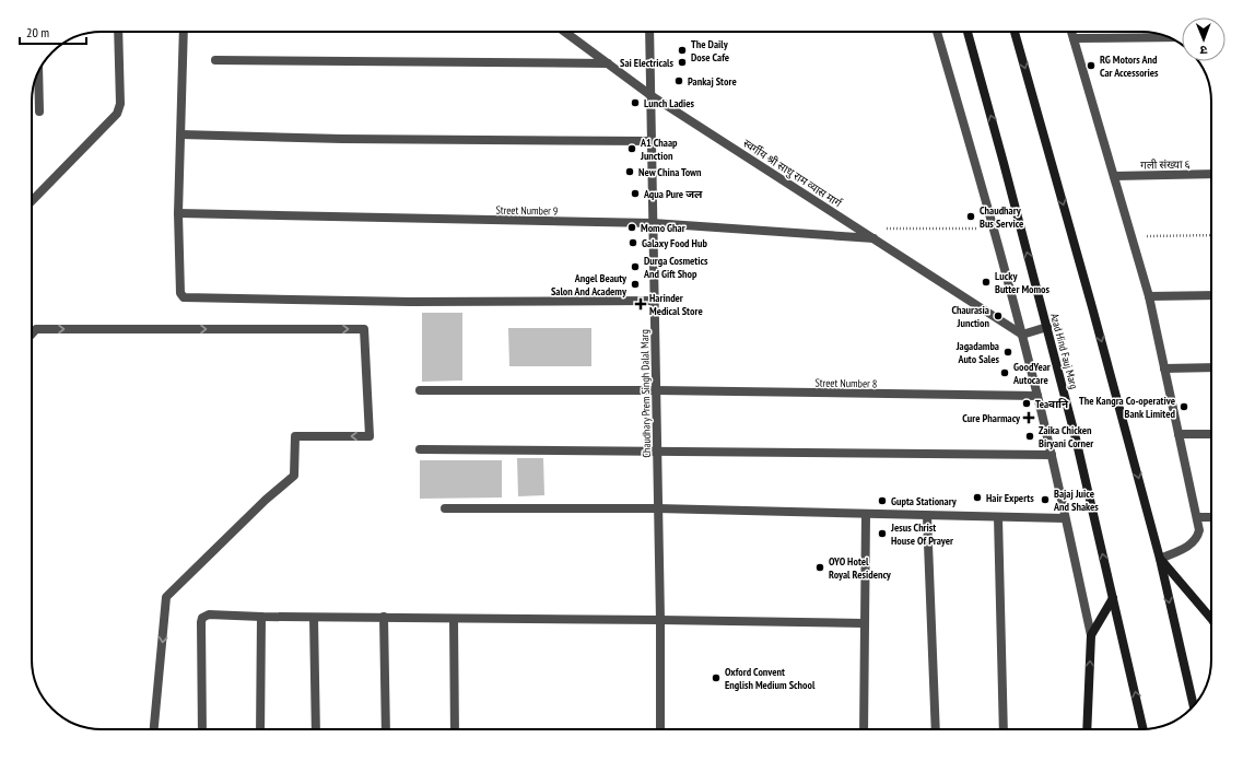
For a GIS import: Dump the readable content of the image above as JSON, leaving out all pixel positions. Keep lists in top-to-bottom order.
{
  "streets": {
    "main road": ["Azad Hind Fauj Marg"],
    "street": [
      "गली संख्या ६",
      "स्वर्गीय श्री साधु राम व्यास मार्ग",
      "Street Number 9",
      "Street Number 8",
      "Chaudhary Prem Singh Dalal Marg"
    ]
  },
  "crossings": [
    ["स्वर्गीय श्री साधु राम व्यास मार्ग", "Street Number 9"],
    ["स्वर्गीय श्री साधु राम व्यास मार्ग", "Chaudhary Prem Singh Dalal Marg"],
    ["Street Number 9", "Chaudhary Prem Singh Dalal Marg"],
    ["Street Number 8", "Chaudhary Prem Singh Dalal Marg"]
  ],
  "places": {
    "other": [
      "The Daily Dose Cafe",
      "Sai Electricals",
      "RG Motors And Car Accessories",
      "Pankaj Store",
      "Lunch Ladies",
      "A1 Chaap Junction",
      "New China Town",
      "Aqua Pure जल",
      "Chaudhary Bus Service",
      "Momo Ghar",
      "Galaxy Food Hub",
      "Durga Cosmetics And Gift Shop",
      "Lucky Butter Momos",
      "Angel Beauty Salon And Academy",
      "Chaurasia Junction",
      "Jagadamba Auto Sales",
      "GoodYear Autocare",
      "Teaवानि",
      "The Kangra Co-operative Bank Limited",
      "Zaika Chicken Biryani Corner",
      "Hair Experts",
      "Bajaj Juice And Shakes",
      "Gupta Stationary",
      "Jesus Christ House Of Prayer",
      "OYO Hotel Royal Residency",
      "Oxford Convent English Medium School"
    ],
    "health": ["Harinder Medical Store", "Cure Pharmacy"]
  },
  "scale_bar": "20 m",
  "north": "bottom"
}
